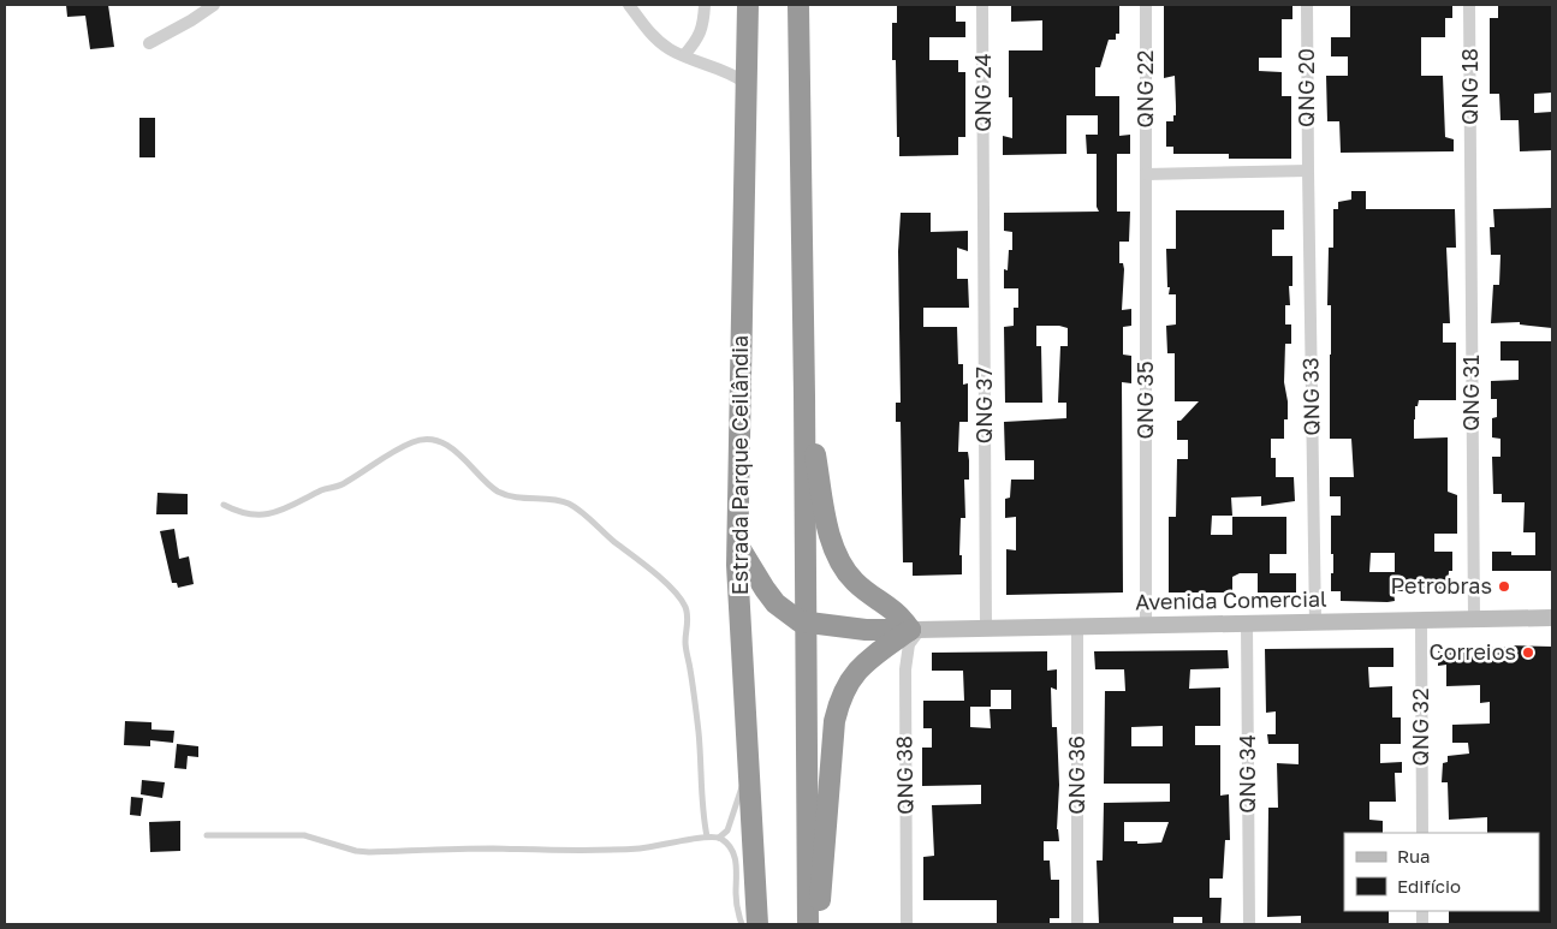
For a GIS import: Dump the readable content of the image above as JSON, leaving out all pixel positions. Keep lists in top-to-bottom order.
{
  "streets": {
    "highway": ["Estrada Parque Ceilândia"],
    "main road": ["Avenida Comercial"],
    "street": [
      "QNG 18",
      "QNG 20",
      "QNG 22",
      "QNG 24",
      "QNG 31",
      "QNG 33",
      "QNG 35",
      "QNG 37",
      "QNG 32",
      "QNG 34",
      "QNG 38",
      "QNG 36"
    ]
  },
  "crossings": [
    ["QNG 18", "QNG 31"],
    ["QNG 20", "QNG 33"],
    ["QNG 22", "QNG 35"],
    ["QNG 24", "QNG 37"],
    ["QNG 31", "Avenida Comercial"],
    ["QNG 33", "Avenida Comercial"],
    ["QNG 35", "Avenida Comercial"],
    ["QNG 37", "Avenida Comercial"],
    ["Avenida Comercial", "QNG 32"],
    ["Avenida Comercial", "QNG 34"],
    ["Avenida Comercial", "QNG 38"],
    ["Avenida Comercial", "QNG 36"]
  ],
  "places": ["Petrobras", "Correios"],
  "legend": ["Rua", "Edifício"]
}
